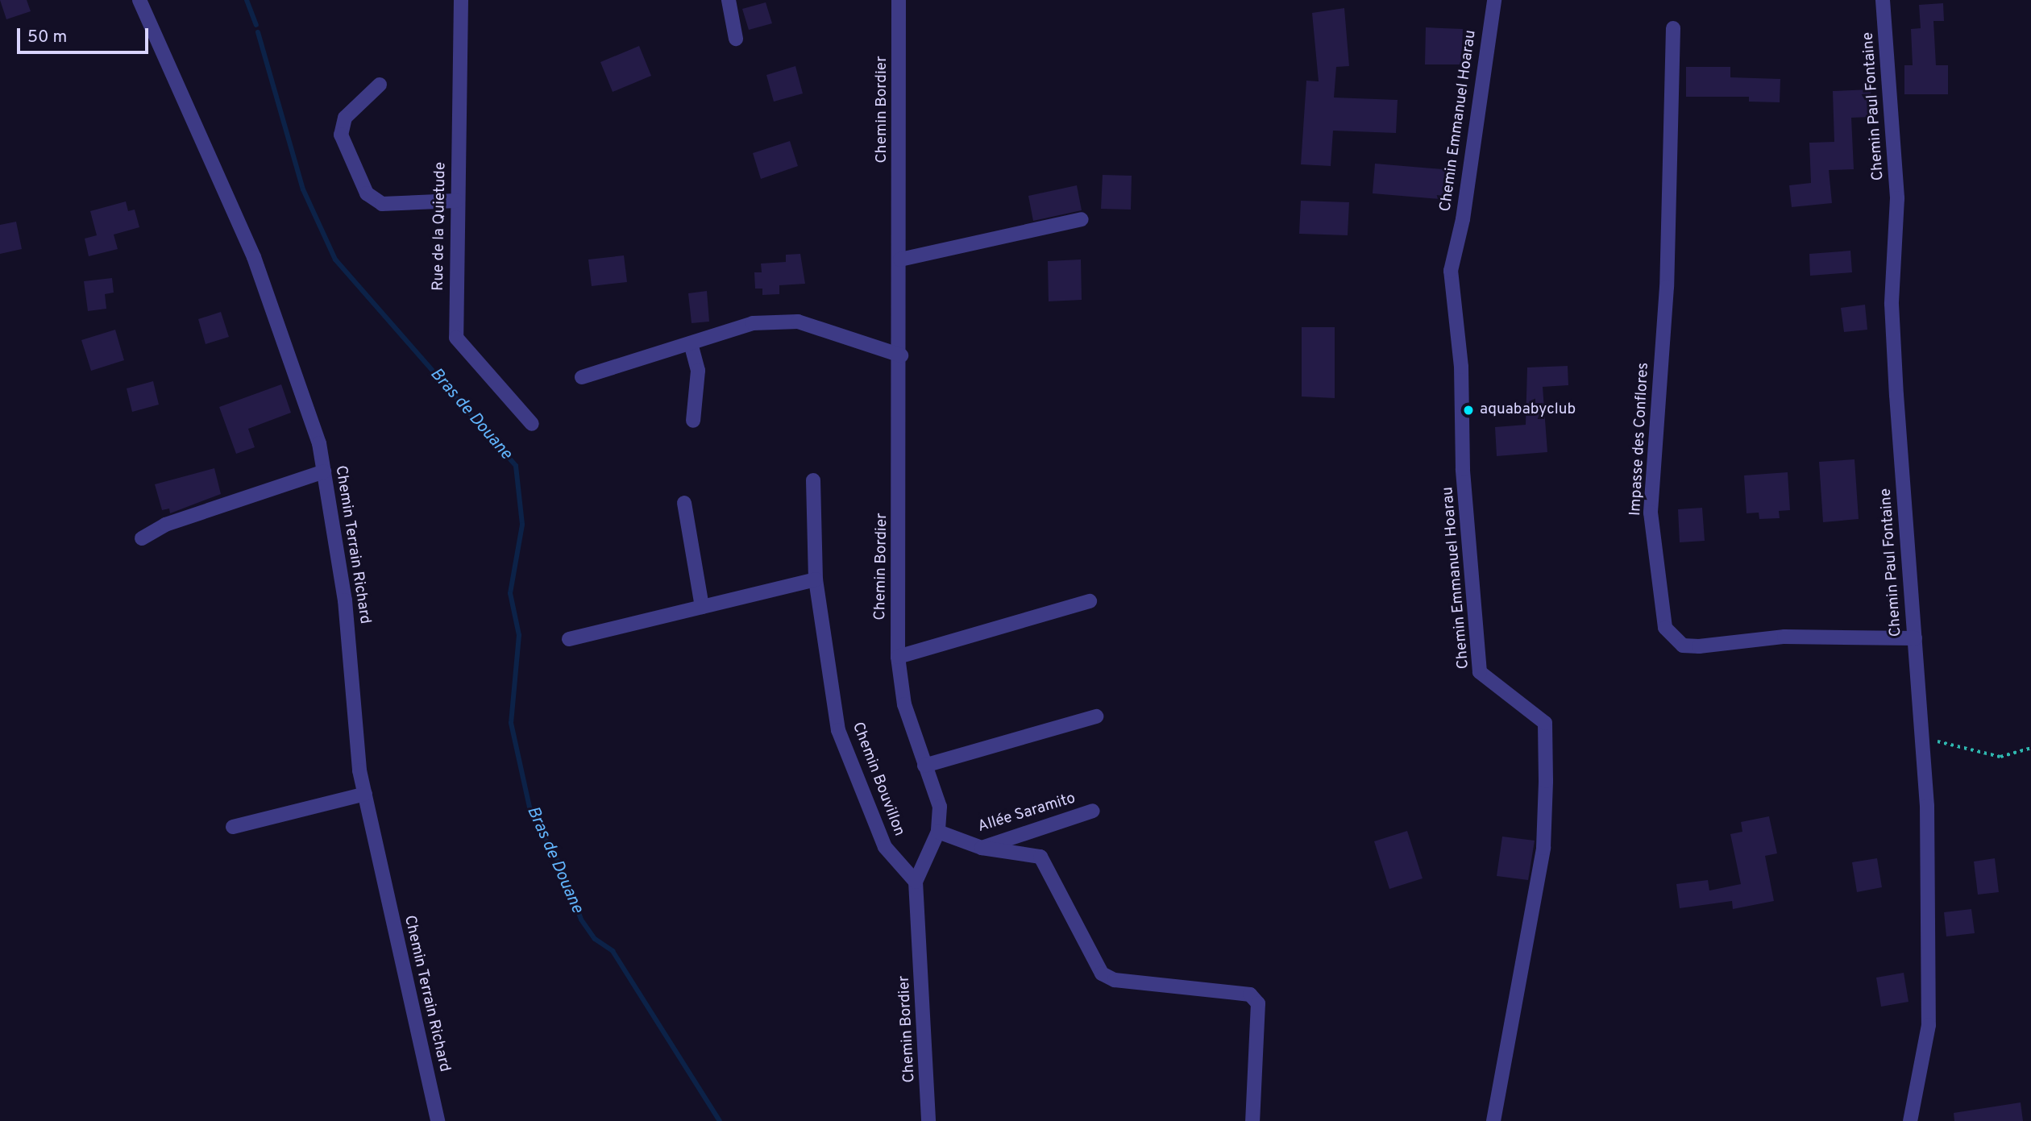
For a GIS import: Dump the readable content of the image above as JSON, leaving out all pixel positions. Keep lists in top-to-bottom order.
{
  "streets": {
    "street": [
      "Chemin Paul Fontaine",
      "Chemin Bordier",
      "Chemin Emmanuel Hoarau",
      "Rue de la Quietude",
      "Impasse des Conflores",
      "Chemin Terrain Richard",
      "Chemin Bouvillon",
      "Allée Saramito"
    ]
  },
  "crossings": [
    ["Chemin Paul Fontaine", "Impasse des Conflores"],
    ["Chemin Bordier", "Chemin Bouvillon"],
    ["Chemin Bordier", "Allée Saramito"]
  ],
  "water": ["Bras de Douane"],
  "places": ["aquababyclub"],
  "scale_bar": "50 m"
}
